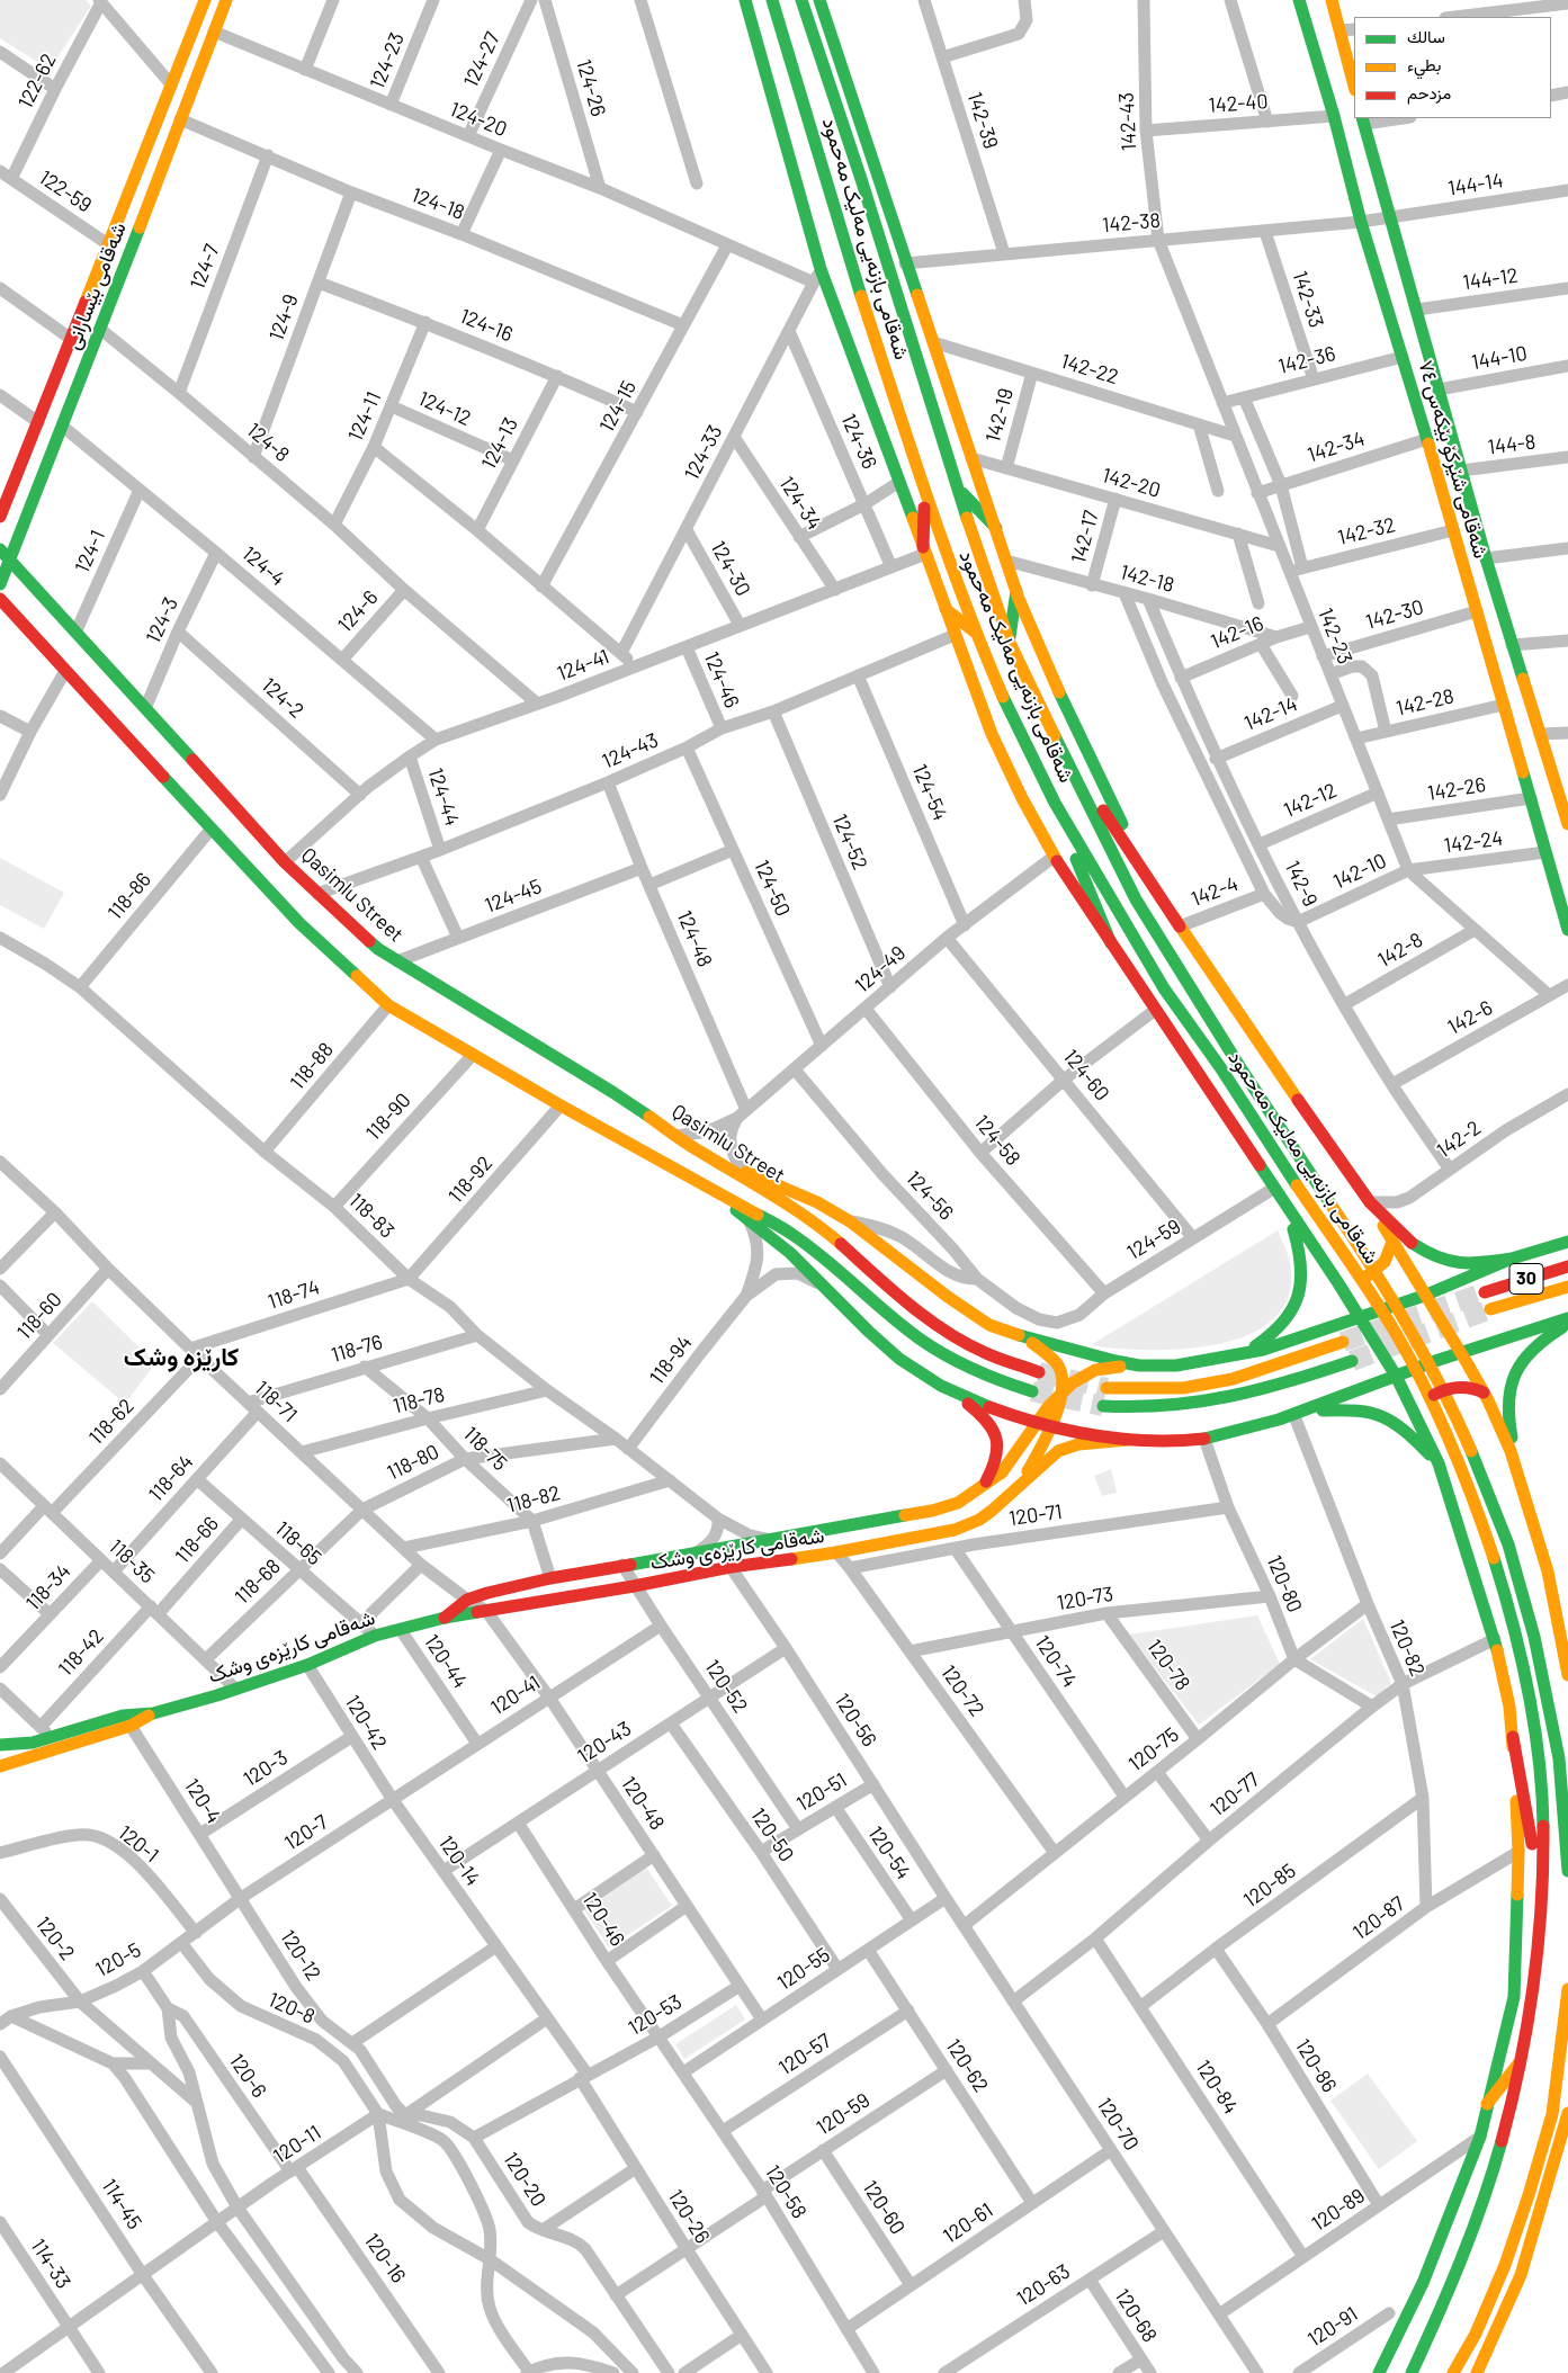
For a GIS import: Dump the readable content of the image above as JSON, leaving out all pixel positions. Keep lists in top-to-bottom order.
{
  "streets": {
    "main road": [
      "شەقامی بازنەیی مەلیک مەحمود",
      "شەقامی بێسارانی",
      "شەقامی شێرکۆ بێکەس ٧٤",
      "Qasimlu Street",
      "30",
      "شەقامی کارێزەی وشک"
    ],
    "street": [
      "124-27",
      "124-23",
      "122-62",
      "124-26",
      "142-40",
      "124-20",
      "142-39",
      "142-43",
      "144-14",
      "122-59",
      "124-18",
      "142-38",
      "124-7",
      "144-12",
      "142-33",
      "124-9",
      "124-16",
      "144-10",
      "142-36",
      "142-22",
      "124-15",
      "124-12",
      "142-19",
      "124-11",
      "124-36",
      "124-8",
      "124-13",
      "144-8",
      "142-34",
      "124-33",
      "142-20",
      "124-34",
      "142-32",
      "142-17",
      "124-1",
      "124-4",
      "124-30",
      "142-18",
      "124-6",
      "142-30",
      "124-3",
      "142-16",
      "142-23",
      "124-41",
      "124-46",
      "124-2",
      "142-28",
      "142-14",
      "124-43",
      "142-26",
      "124-54",
      "124-44",
      "142-12",
      "124-52",
      "142-24",
      "142-10",
      "142-9",
      "124-50",
      "142-4",
      "118-86",
      "124-45",
      "124-48",
      "142-8",
      "124-49",
      "142-6",
      "118-88",
      "124-60",
      "118-90",
      "142-2",
      "124-58",
      "118-92",
      "124-56",
      "118-83",
      "124-59",
      "118-74",
      "118-60",
      "118-76",
      "118-94",
      "118-78",
      "118-71",
      "118-62",
      "118-75",
      "118-80",
      "118-64",
      "118-82",
      "120-71",
      "118-66",
      "118-65",
      "118-35",
      "118-68",
      "120-80",
      "118-34",
      "120-73",
      "120-82",
      "118-42",
      "120-44",
      "120-74",
      "120-78",
      "120-52",
      "120-72",
      "120-41",
      "120-56",
      "120-42",
      "120-43",
      "120-75",
      "120-3",
      "120-51",
      "120-77",
      "120-4",
      "120-48",
      "120-7",
      "120-50",
      "120-1",
      "120-54",
      "120-14",
      "120-85",
      "120-87",
      "120-46",
      "120-2",
      "120-12",
      "120-5",
      "120-55",
      "120-8",
      "120-53",
      "120-57",
      "120-62",
      "120-86",
      "120-6",
      "120-84",
      "120-59",
      "120-70",
      "120-11",
      "120-20",
      "120-58",
      "114-45",
      "120-60",
      "120-89",
      "120-26",
      "120-61",
      "120-16",
      "114-33",
      "120-63",
      "120-68",
      "120-91"
    ]
  },
  "crossings": [
    ["124-27", "124-20"],
    ["124-23", "124-20"],
    ["122-62", "122-59"],
    ["124-26", "124-20"],
    ["142-40", "142-43"],
    ["142-40", "شەقامی شێرکۆ بێکەس ٧٤"],
    ["124-20", "شەقامی بێسارانی"],
    ["124-20", "124-15"],
    ["124-20", "124-33"],
    ["142-39", "142-38"],
    ["142-43", "142-38"],
    ["142-43", "142-23"],
    ["144-14", "142-38"],
    ["144-14", "شەقامی شێرکۆ بێکەس ٧٤"],
    ["122-59", "شەقامی بێسارانی"],
    ["124-18", "124-7"],
    ["124-18", "شەقامی بێسارانی"],
    ["124-18", "124-9"],
    ["124-18", "124-15"],
    ["142-38", "142-33"],
    ["142-38", "شەقامی شێرکۆ بێکەس ٧٤"],
    ["142-38", "142-23"],
    ["124-7", "124-8"],
    ["144-12", "شەقامی شێرکۆ بێکەس ٧٤"],
    ["شەقامی بێسارانی", "124-8"],
    ["شەقامی بێسارانی", "124-4"],
    ["شەقامی بێسارانی", "Qasimlu Street"],
    ["142-33", "142-36"],
    ["124-9", "124-16"],
    ["124-9", "124-8"],
    ["124-16", "124-15"],
    ["124-16", "124-11"],
    ["124-16", "124-13"],
    ["144-10", "شەقامی شێرکۆ بێکەس ٧٤"],
    ["142-36", "شەقامی شێرکۆ بێکەس ٧٤"],
    ["142-36", "142-23"],
    ["142-22", "142-19"],
    ["142-22", "142-23"],
    ["124-12", "124-11"],
    ["124-12", "124-13"],
    ["142-19", "142-20"],
    ["124-11", "124-8"],
    ["124-36", "124-33"],
    ["124-36", "124-41"],
    ["124-8", "124-6"],
    ["124-8", "124-41"],
    ["144-8", "شەقامی شێرکۆ بێکەس ٧٤"],
    ["142-34", "شەقامی شێرکۆ بێکەس ٧٤"],
    ["142-34", "142-23"],
    ["124-33", "124-34"],
    ["124-33", "124-30"],
    ["شەقامی شێرکۆ بێکەس ٧٤", "142-32"],
    ["شەقامی شێرکۆ بێکەس ٧٤", "142-30"],
    ["شەقامی شێرکۆ بێکەس ٧٤", "142-28"],
    ["شەقامی شێرکۆ بێکەس ٧٤", "142-26"],
    ["شەقامی شێرکۆ بێکەس ٧٤", "142-24"],
    ["142-20", "142-17"],
    ["142-20", "142-23"],
    ["124-34", "124-41"],
    ["142-32", "142-23"],
    ["142-17", "142-18"],
    ["124-1", "124-4"],
    ["124-1", "Qasimlu Street"],
    ["124-4", "124-6"],
    ["124-4", "124-3"],
    ["124-4", "124-41"],
    ["124-30", "124-41"],
    ["142-18", "142-16"],
    ["142-18", "142-9"],
    ["142-30", "142-23"],
    ["124-3", "124-2"],
    ["124-3", "Qasimlu Street"],
    ["142-16", "142-23"],
    ["142-16", "142-9"],
    ["142-23", "142-28"],
    ["142-23", "142-14"],
    ["142-23", "142-26"],
    ["142-23", "142-12"],
    ["142-23", "142-24"],
    ["142-23", "142-10"],
    ["142-23", "142-8"],
    ["142-23", "142-6"],
    ["124-41", "124-46"],
    ["124-41", "124-2"],
    ["124-41", "124-44"],
    ["124-41", "Qasimlu Street"],
    ["124-46", "124-43"],
    ["142-14", "142-9"],
    ["124-43", "124-54"],
    ["124-43", "124-44"],
    ["124-43", "124-52"],
    ["124-43", "124-50"],
    ["124-43", "Qasimlu Street"],
    ["124-43", "124-48"],
    ["124-54", "124-49"],
    ["142-12", "142-9"],
    ["124-52", "124-49"],
    ["142-24", "142-10"],
    ["142-10", "142-9"],
    ["142-9", "142-8"],
    ["142-9", "142-6"],
    ["142-9", "142-2"],
    ["124-50", "124-49"],
    ["Qasimlu Street", "124-45"],
    ["Qasimlu Street", "124-49"],
    ["118-86", "118-83"],
    ["124-45", "124-48"],
    ["124-48", "124-49"],
    ["124-49", "124-60"],
    ["124-49", "124-58"],
    ["124-49", "124-56"],
    ["118-88", "118-83"],
    ["124-60", "124-59"],
    ["118-90", "118-83"],
    ["124-58", "124-59"],
    ["118-92", "118-83"],
    ["118-92", "118-74"],
    ["124-56", "124-59"],
    ["118-83", "118-74"],
    ["118-83", "118-76"],
    ["118-83", "118-94"],
    ["118-83", "118-78"],
    ["118-83", "118-80"],
    ["118-83", "118-82"],
    ["118-83", "شەقامی کارێزەی وشک"],
    ["118-74", "118-71"],
    ["118-74", "118-62"],
    ["118-60", "118-71"],
    ["118-76", "118-71"],
    ["118-76", "118-75"],
    ["118-78", "118-71"],
    ["118-78", "118-75"],
    ["118-71", "118-62"],
    ["118-71", "118-80"],
    ["118-71", "118-64"],
    ["118-71", "118-82"],
    ["118-71", "شەقامی کارێزەی وشک"],
    ["118-71", "118-68"],
    ["118-71", "120-48"],
    ["118-62", "118-35"],
    ["118-75", "118-80"],
    ["118-75", "118-82"],
    ["118-80", "118-68"],
    ["118-64", "118-65"],
    ["118-64", "118-35"],
    ["120-71", "120-80"],
    ["120-71", "120-74"],
    ["120-71", "120-72"],
    ["118-66", "118-65"],
    ["118-66", "118-35"],
    ["118-66", "118-42"],
    ["118-65", "شەقامی کارێزەی وشک"],
    ["118-65", "118-68"],
    ["شەقامی کارێزەی وشک", "118-35"],
    ["شەقامی کارێزەی وشک", "120-44"],
    ["شەقامی کارێزەی وشک", "120-52"],
    ["شەقامی کارێزەی وشک", "120-72"],
    ["شەقامی کارێزەی وشک", "120-56"],
    ["شەقامی کارێزەی وشک", "120-42"],
    ["شەقامی کارێزەی وشک", "120-4"],
    ["شەقامی کارێزەی وشک", "120-48"],
    ["شەقامی کارێزەی وشک", "120-14"],
    ["118-35", "118-68"],
    ["118-35", "118-34"],
    ["118-35", "118-42"],
    ["120-80", "120-73"],
    ["120-80", "120-75"],
    ["120-73", "120-74"],
    ["120-73", "120-78"],
    ["120-73", "120-72"],
    ["120-82", "120-75"],
    ["120-82", "120-77"],
    ["120-82", "120-85"],
    ["120-82", "120-87"],
    ["120-44", "120-41"],
    ["120-74", "120-75"],
    ["120-78", "120-75"],
    ["120-52", "120-41"],
    ["120-52", "120-43"],
    ["120-52", "120-51"],
    ["120-72", "120-75"],
    ["120-41", "120-42"],
    ["120-41", "120-48"],
    ["120-41", "120-7"],
    ["120-41", "120-14"],
    ["120-56", "120-43"],
    ["120-56", "120-51"],
    ["120-56", "120-55"],
    ["120-56", "120-70"],
    ["120-42", "120-3"],
    ["120-42", "120-7"],
    ["120-42", "120-14"],
    ["120-43", "120-48"],
    ["120-43", "120-50"],
    ["120-43", "120-14"],
    ["120-43", "120-46"],
    ["120-75", "120-70"],
    ["120-3", "120-4"],
    ["120-51", "120-50"],
    ["120-51", "120-54"],
    ["120-77", "120-84"],
    ["120-77", "120-70"],
    ["120-4", "120-7"],
    ["120-4", "120-12"],
    ["120-4", "120-5"],
    ["120-48", "120-55"],
    ["120-48", "120-53"],
    ["120-7", "120-14"],
    ["120-7", "120-12"],
    ["120-7", "120-5"],
    ["120-50", "120-55"],
    ["120-1", "120-5"],
    ["120-54", "120-55"],
    ["120-14", "120-53"],
    ["120-14", "120-26"],
    ["120-85", "120-86"],
    ["120-85", "120-84"],
    ["120-87", "120-86"],
    ["120-46", "120-53"],
    ["120-46", "120-58"],
    ["120-2", "120-5"],
    ["120-12", "120-5"],
    ["120-12", "120-20"],
    ["120-5", "120-8"],
    ["120-55", "120-62"],
    ["120-55", "120-70"],
    ["120-55", "120-58"],
    ["120-8", "120-11"],
    ["120-53", "120-20"],
    ["120-53", "120-58"],
    ["120-53", "120-26"],
    ["120-57", "120-62"],
    ["120-57", "120-58"],
    ["120-62", "120-59"],
    ["120-62", "120-61"],
    ["120-86", "120-89"],
    ["120-6", "120-11"],
    ["120-6", "120-16"],
    ["120-84", "120-89"],
    ["120-59", "120-20"],
    ["120-59", "120-58"],
    ["120-59", "120-60"],
    ["120-59", "120-26"],
    ["120-70", "120-89"],
    ["120-70", "120-61"],
    ["120-70", "120-63"],
    ["120-11", "114-45"],
    ["120-11", "120-16"],
    ["120-11", "114-33"],
    ["120-58", "120-61"],
    ["120-60", "120-61"],
    ["120-63", "120-68"]
  ],
  "districts": ["کارێزە وشک"],
  "legend": ["سالك", "بطيء", "مزدحم"]
}
